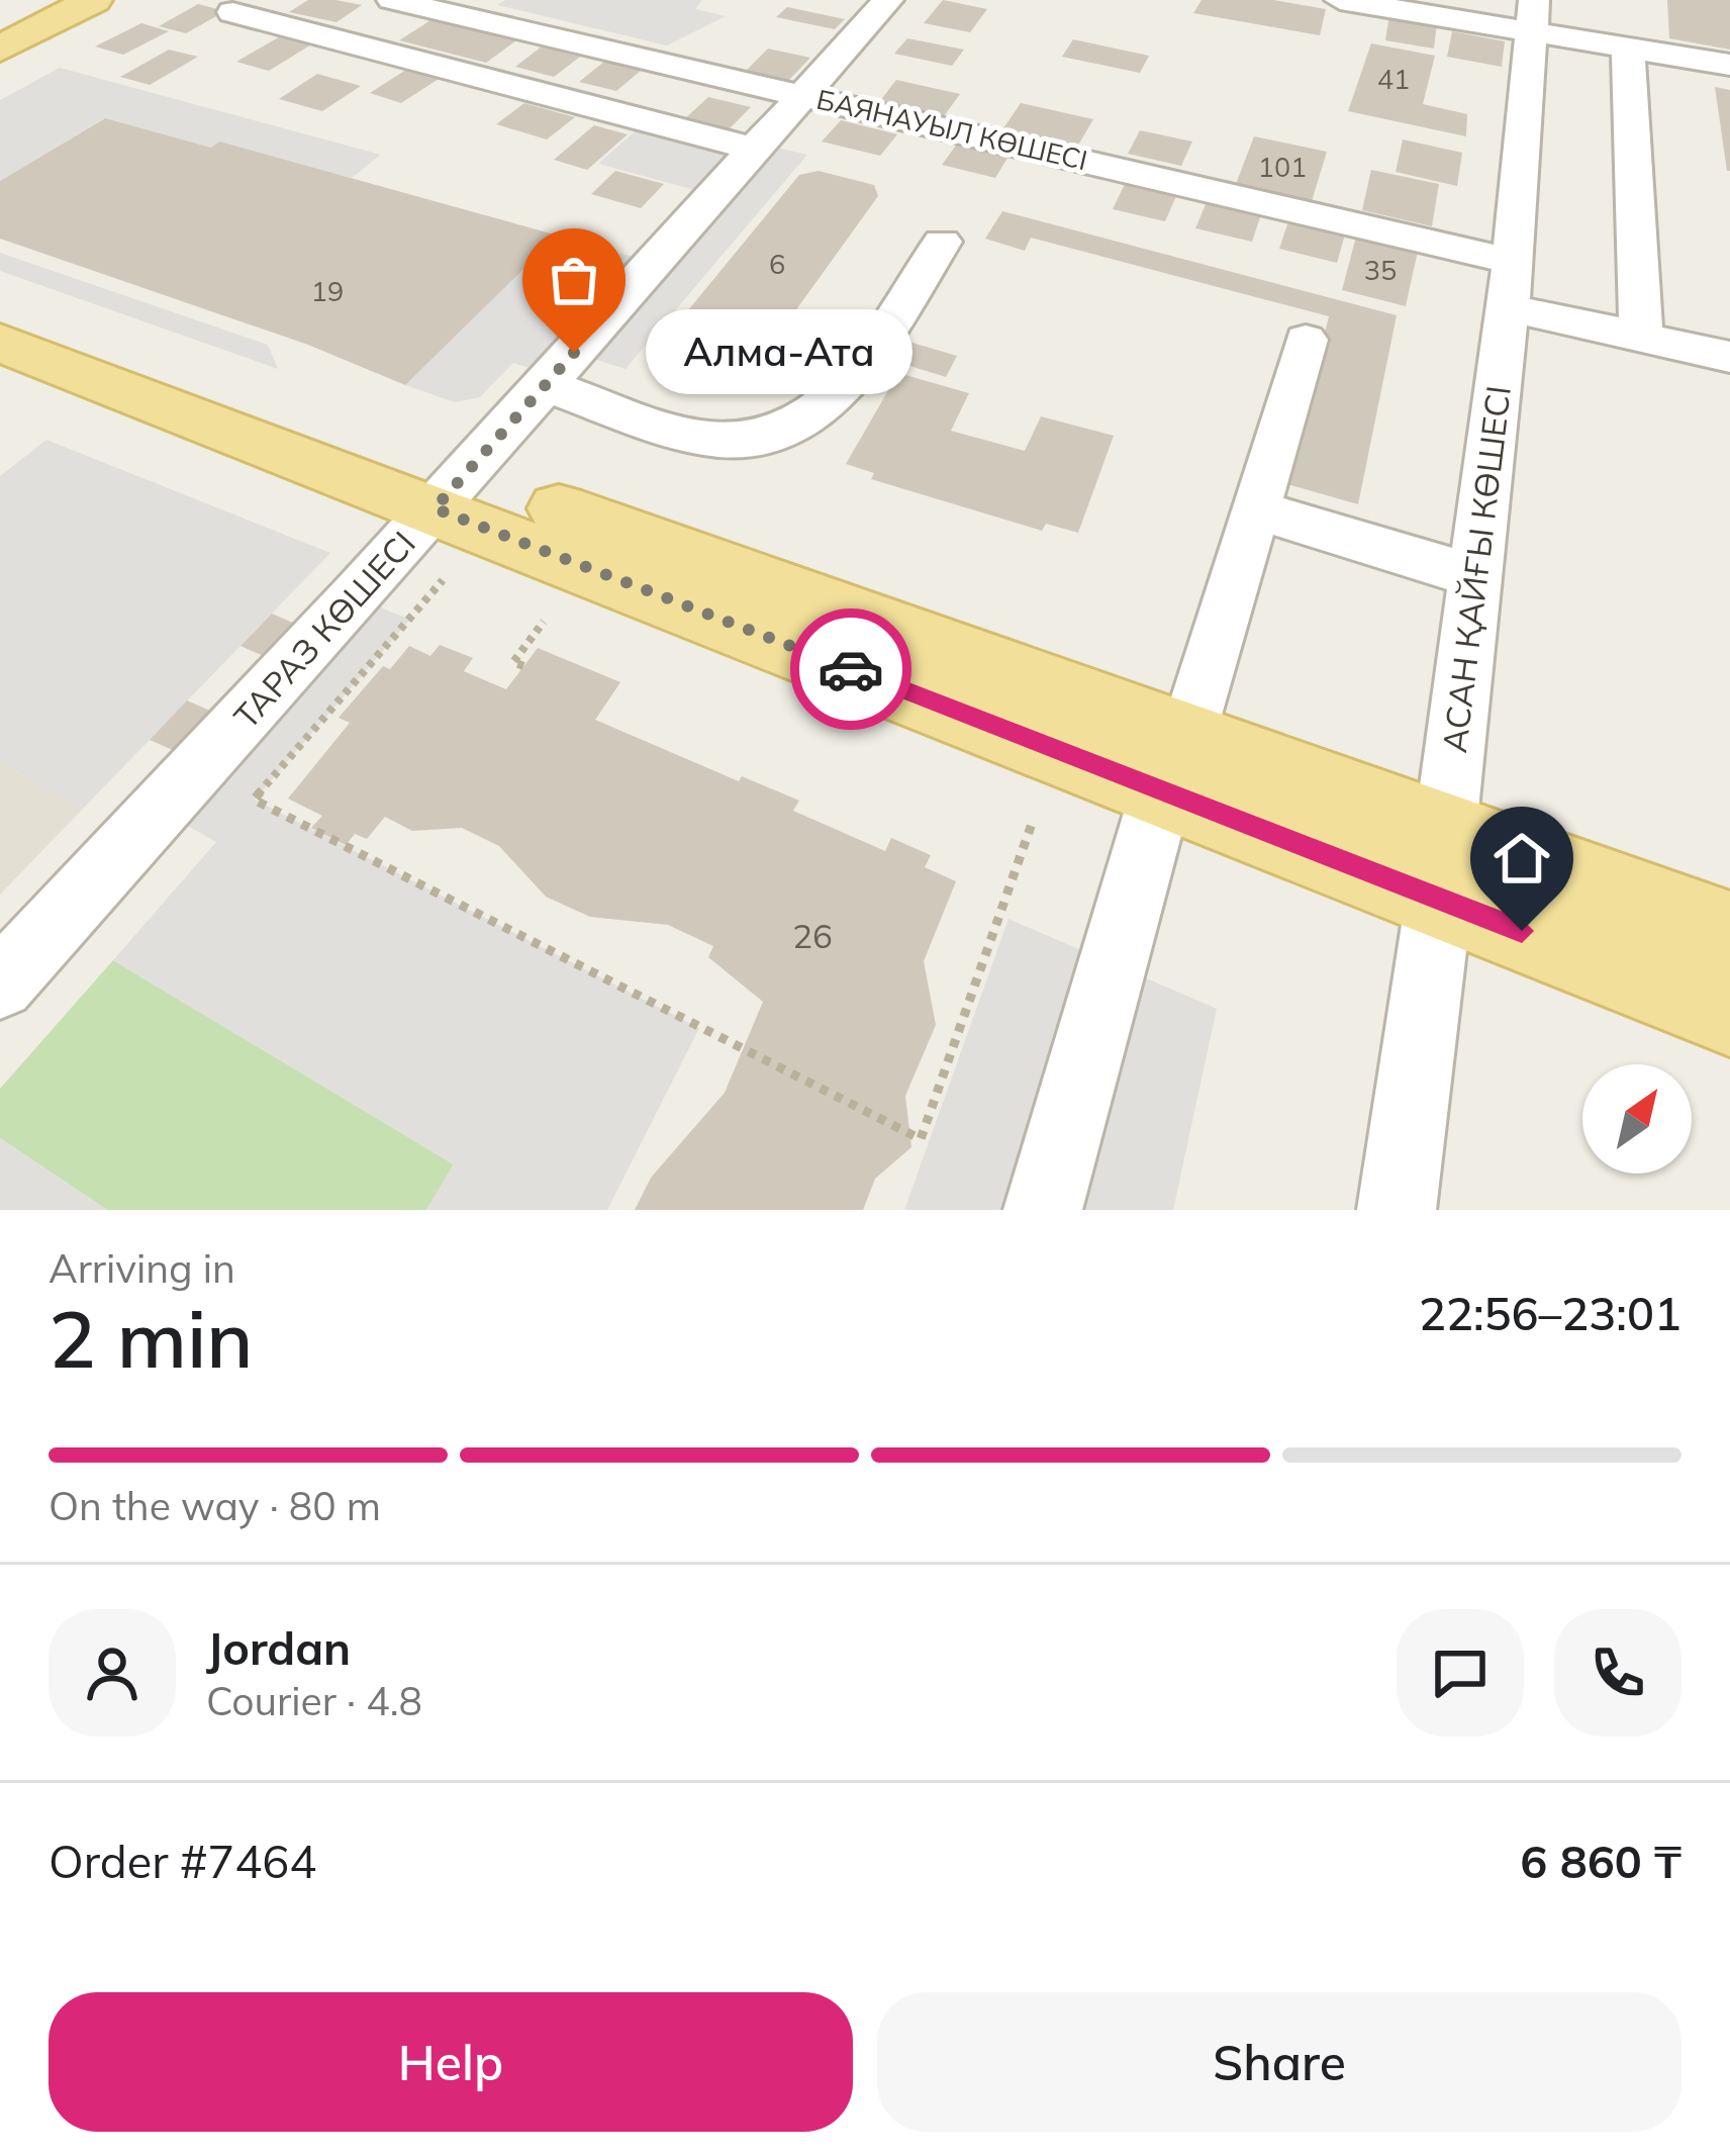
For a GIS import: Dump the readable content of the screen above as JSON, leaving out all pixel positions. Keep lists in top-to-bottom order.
{
  "streets": {
    "street": ["БАЯНАУЫЛ КӨШЕСІ", "АСАН ҚАЙҒЫ КӨШЕСІ", "ТАРАЗ КӨШЕСІ"]
  },
  "crossings": [
    ["БАЯНАУЫЛ КӨШЕСІ", "АСАН ҚАЙҒЫ КӨШЕСІ"],
    ["БАЯНАУЫЛ КӨШЕСІ", "ТАРАЗ КӨШЕСІ"]
  ],
  "places": ["Алма-Ата"],
  "house_numbers": [
    "41",
    "101",
    "6",
    "35",
    "19",
    "26"
  ],
  "north": "top right",
  "page": {
    "bubble": "Алма-Ата",
    "heading": ["2 min", "Arriving in", "22:56–23:01"],
    "panel": [
      "Jordan",
      "Courier · 4.8",
      "Order #7464",
      "6 860 ₸"
    ],
    "bar": "On the way · 80 m",
    "buttons": ["Help", "Share"]
  }
}
